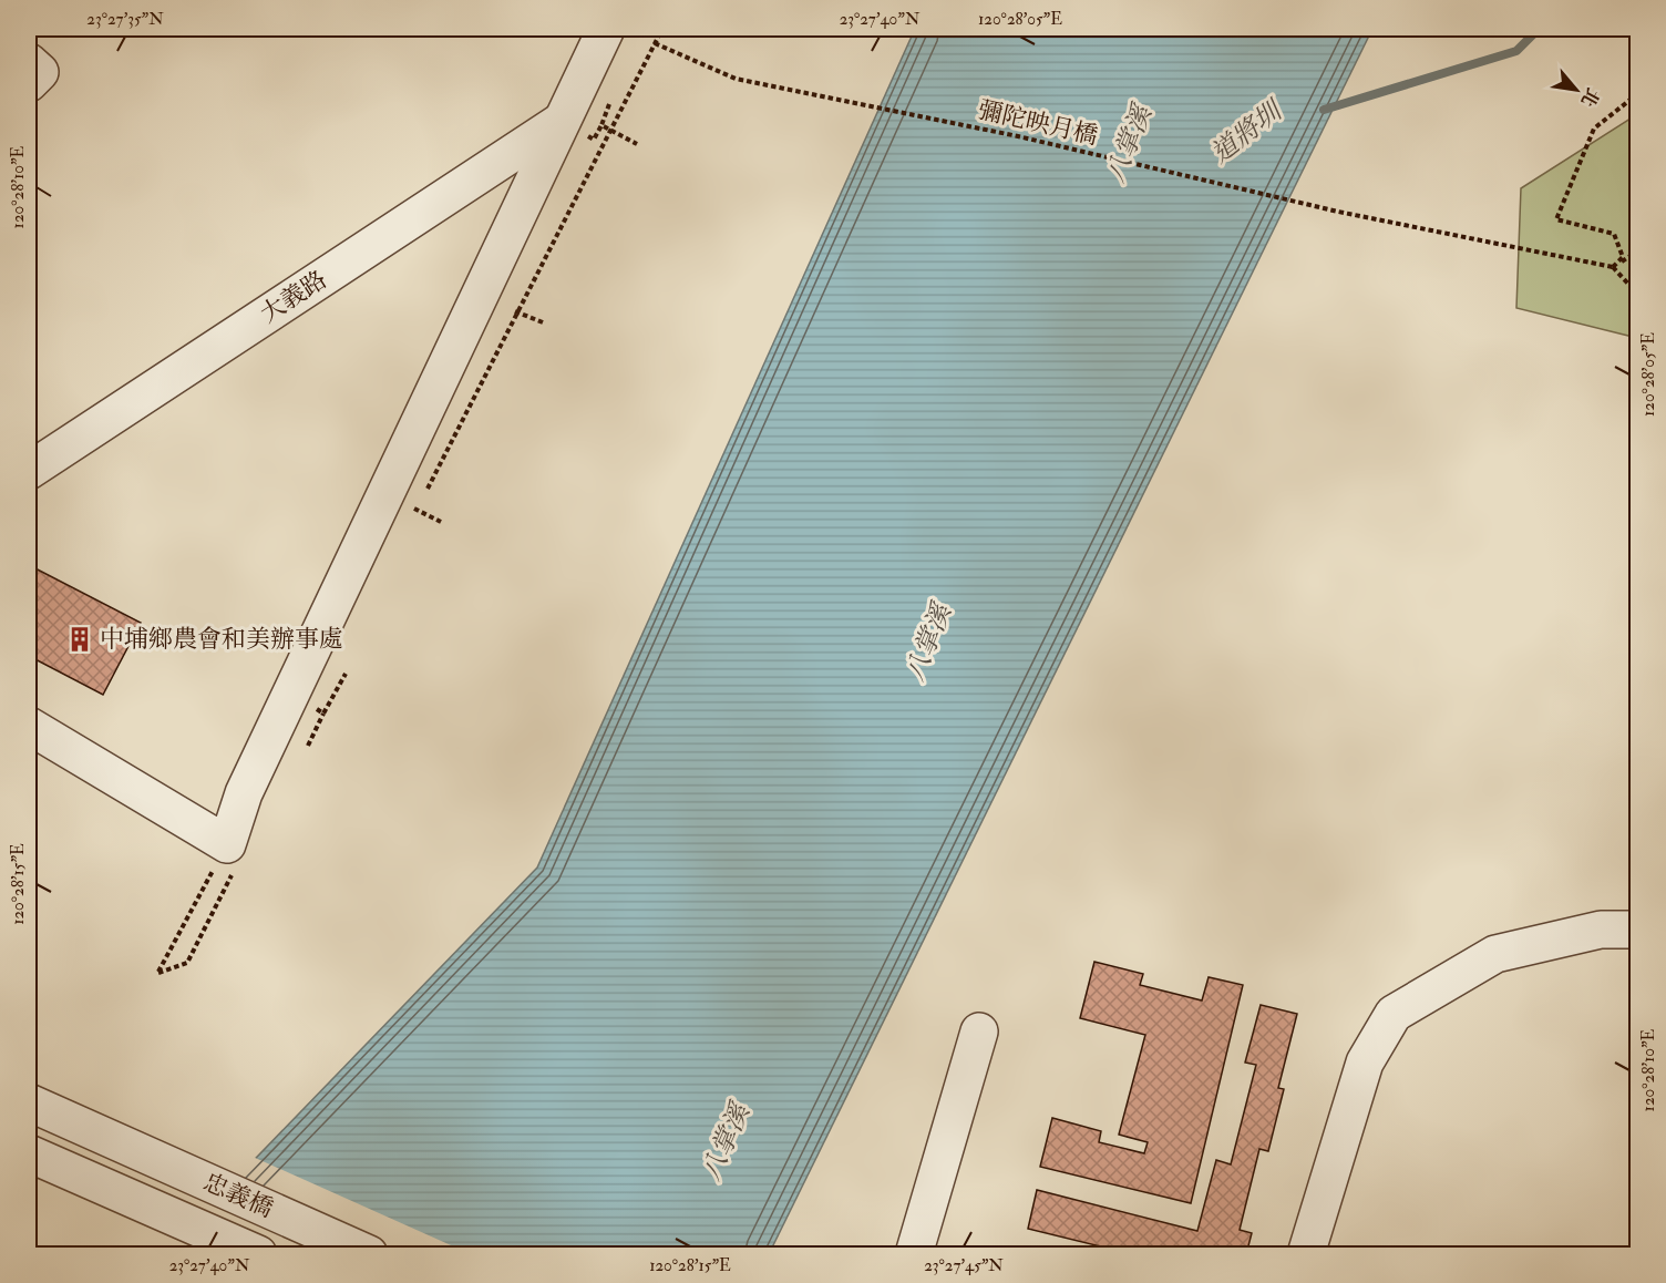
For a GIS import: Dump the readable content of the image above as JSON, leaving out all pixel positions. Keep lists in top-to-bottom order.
{
  "streets": {
    "street": ["大義路", "忠義橋"],
    "path": ["彌陀映月橋"]
  },
  "water": ["道將圳", "八掌溪"],
  "places": {
    "building": ["中埔鄉農會和美辦事處"]
  },
  "north": "bottom right",
  "coordinates": [
    "23°27'35\"N",
    "23°27'40\"N",
    "120°28'05\"E",
    "120°28'10\"E",
    "120°28'15\"E",
    "23°27'45\"N"
  ]
}
